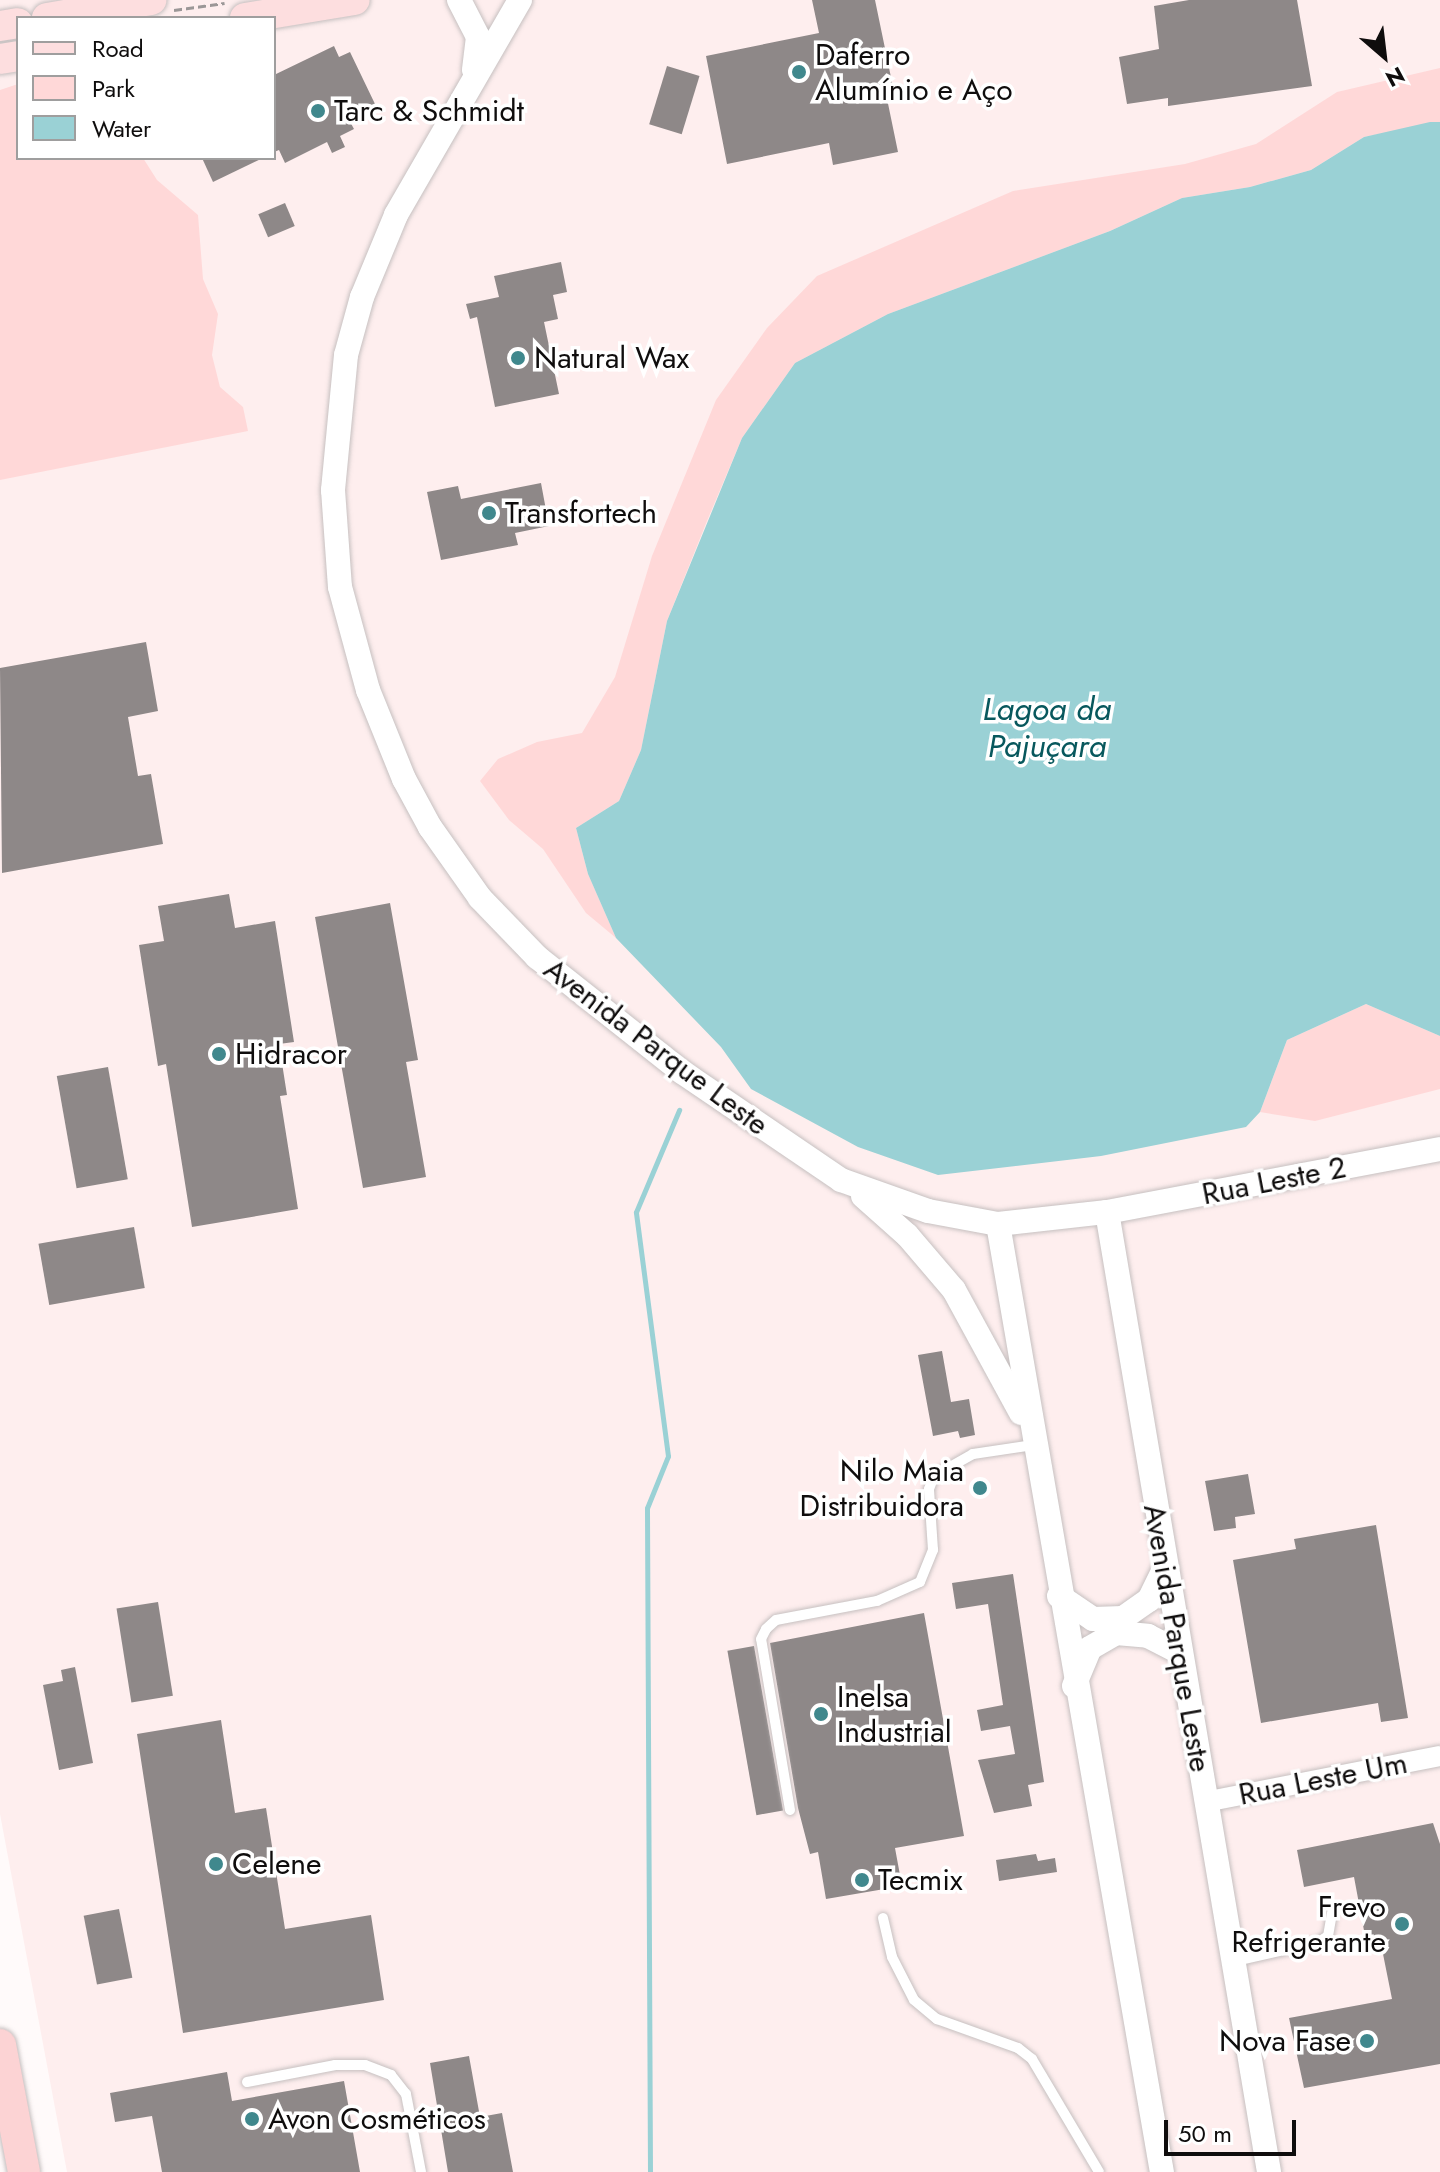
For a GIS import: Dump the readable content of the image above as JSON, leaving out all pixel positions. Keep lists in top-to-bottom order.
{
  "streets": {
    "street": ["Avenida Parque Leste", "Rua Leste 2", "Rua Leste Um"]
  },
  "crossings": [
    ["Avenida Parque Leste", "Rua Leste 2"],
    ["Avenida Parque Leste", "Rua Leste Um"]
  ],
  "water": ["Lagoa da Pajuçara"],
  "places": [
    "Daferro Alumínio e Aço",
    "Tarc & Schmidt",
    "Natural Wax",
    "Transfortech",
    "Hidracor",
    "Nilo Maia Distribuidora",
    "Inelsa Industrial",
    "Celene",
    "Tecmix",
    "Frevo Refrigerante",
    "Nova Fase",
    "Avon Cosméticos"
  ],
  "legend": ["Road", "Park", "Water"],
  "scale_bar": "50 m",
  "north": "bottom right"
}
